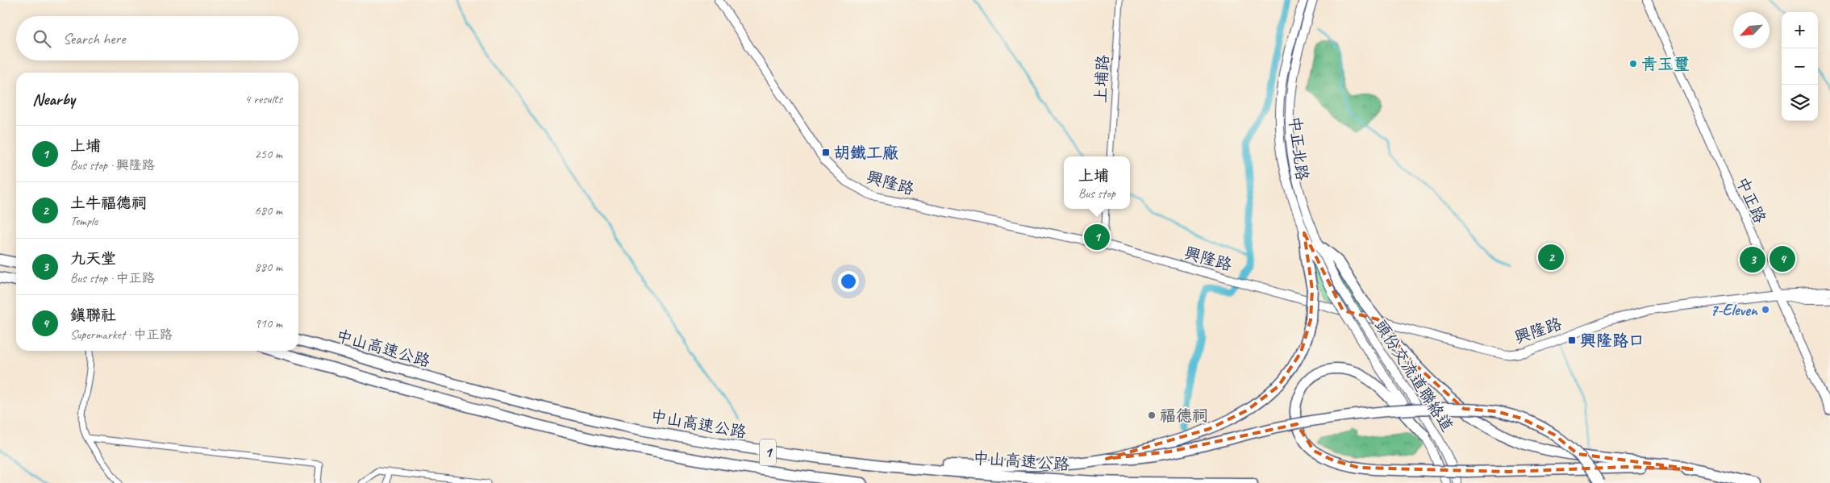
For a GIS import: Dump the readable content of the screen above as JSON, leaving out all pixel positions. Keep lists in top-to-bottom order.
{
  "streets": {
    "highway": ["中山高速公路", "1"],
    "main road": [
      "中正北路",
      "興隆路",
      "中正路",
      "頭份交流道聯絡道"
    ],
    "street": ["上埔路"]
  },
  "crossings": [
    ["中正北路", "頭份交流道聯絡道"],
    ["興隆路", "中正路"]
  ],
  "places": {
    "other": ["青玉璽", "7-Eleven", "福德祠"],
    "transit": ["胡鐵工廠", "興隆路口"]
  },
  "north": "bottom left",
  "page": {
    "map_buttons": ["+", "−"],
    "search": "Search here",
    "heading": ["Nearby", "4 results"],
    "list": [
      {
        "mark": "1",
        "name": "上埔",
        "note": "Bus stop · 興隆路",
        "value": "250 m"
      },
      {
        "mark": "2",
        "name": "土牛福德祠",
        "note": "Temple",
        "value": "680 m"
      },
      {
        "mark": "3",
        "name": "九天堂",
        "note": "Bus stop · 中正路",
        "value": "880 m"
      },
      {
        "mark": "4",
        "name": "鎮聯社",
        "note": "Supermarket · 中正路",
        "value": "910 m"
      }
    ],
    "popup": ["上埔", "Bus stop"],
    "pins": [
      "1",
      "2",
      "4",
      "3"
    ]
  }
}
